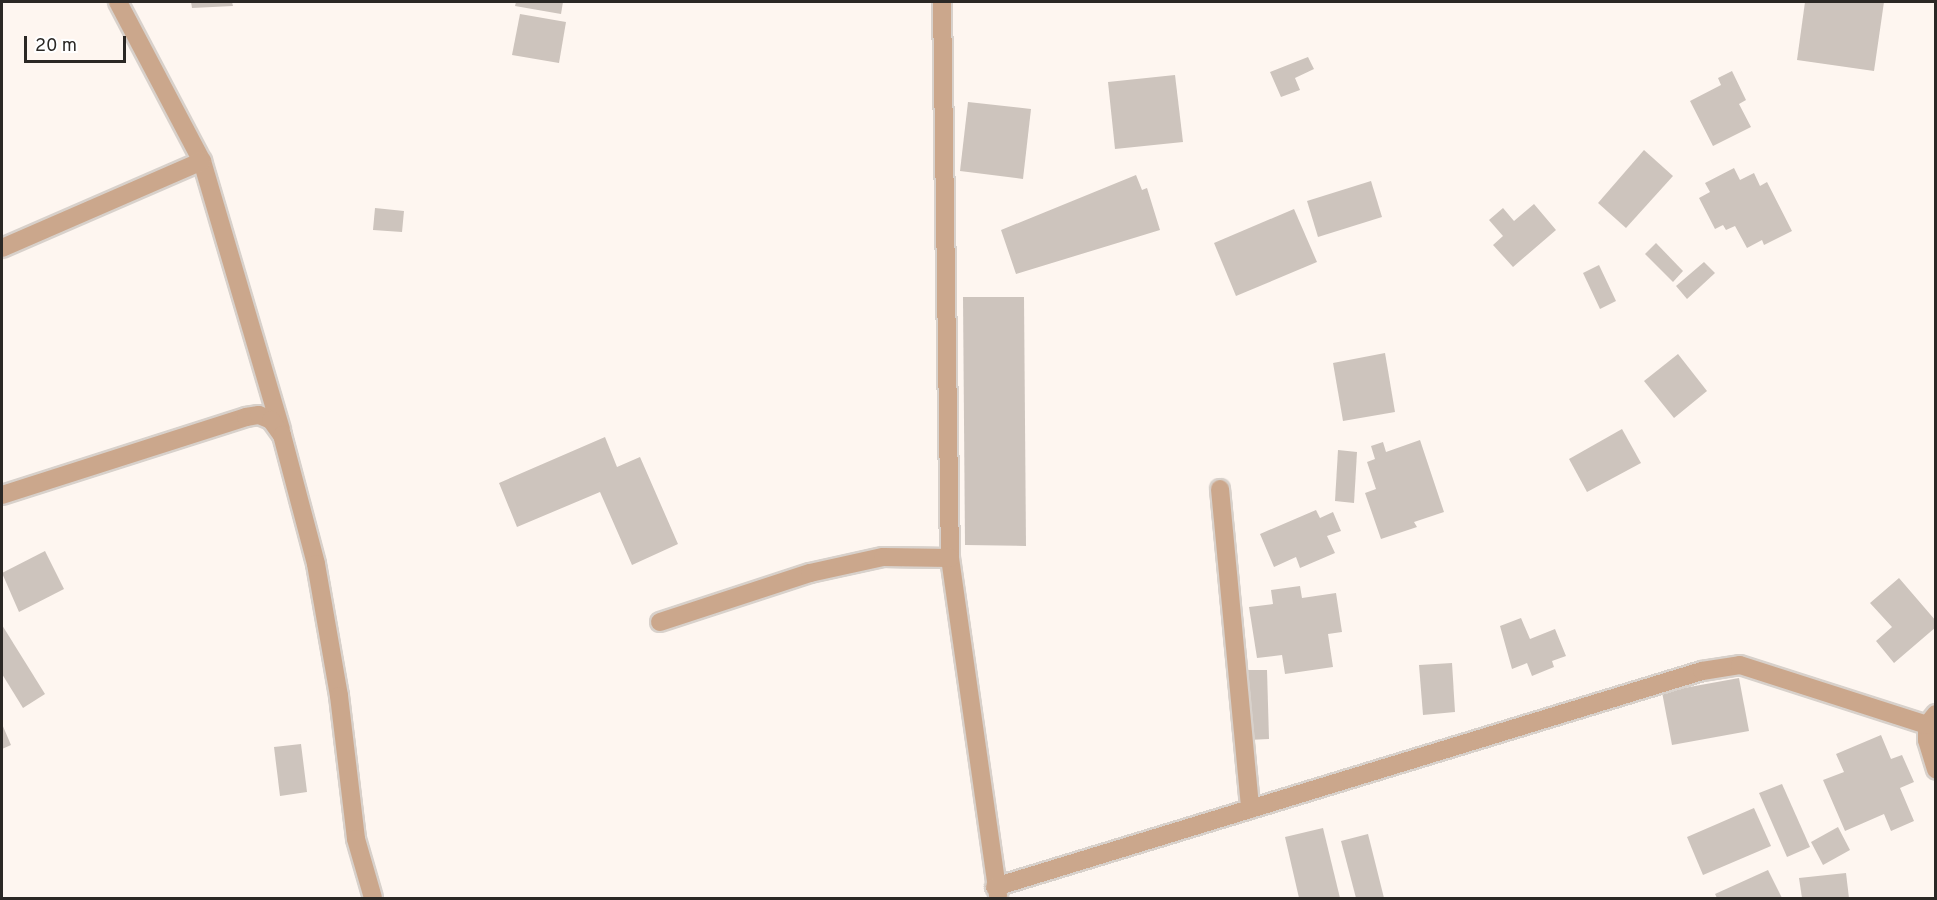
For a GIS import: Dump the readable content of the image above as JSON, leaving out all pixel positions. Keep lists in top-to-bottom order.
{
  "scale_bar": "20 m"
}
